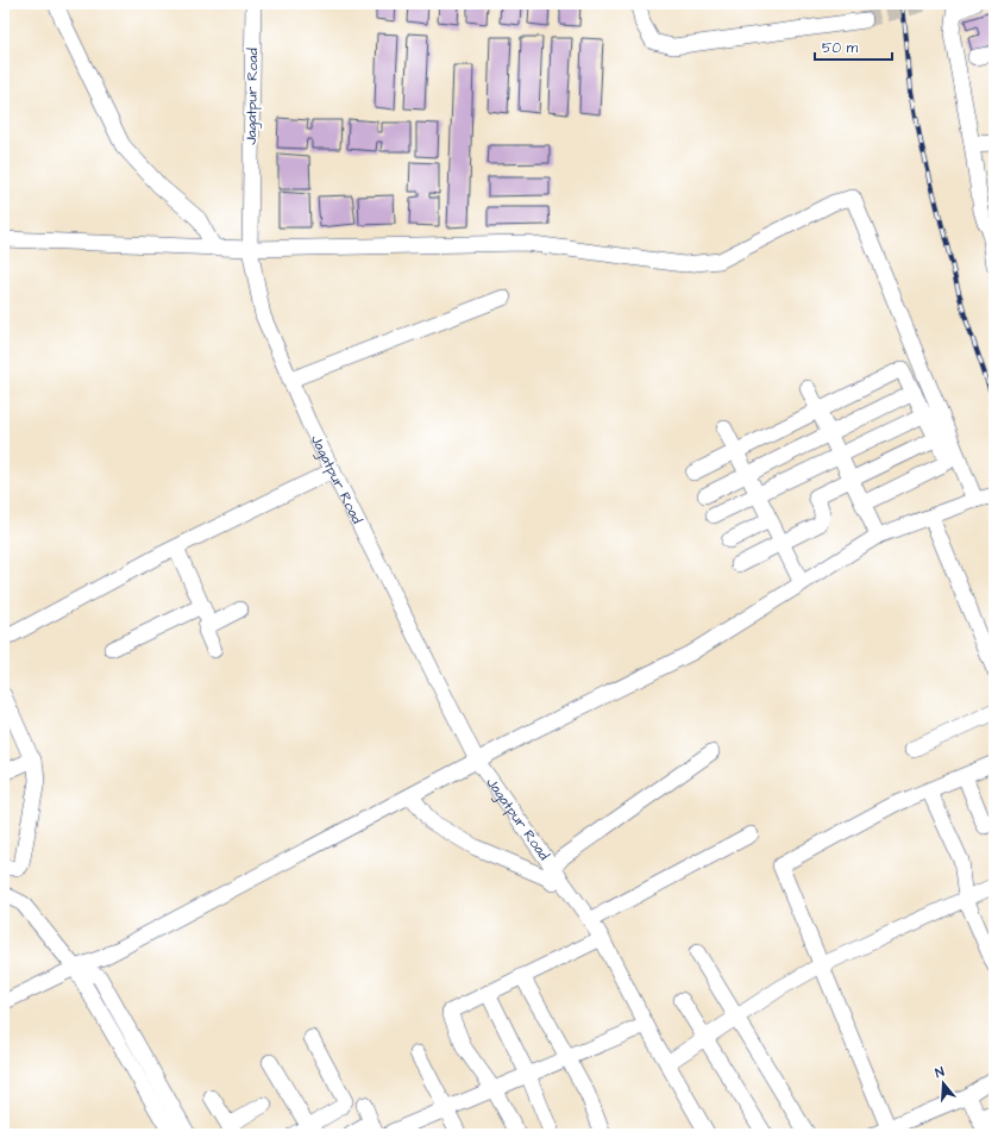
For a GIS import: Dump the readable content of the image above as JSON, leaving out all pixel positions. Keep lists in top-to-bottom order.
{
  "streets": {
    "street": ["Jagatpur Road"]
  },
  "scale_bar": "50 m",
  "north": "top"
}
